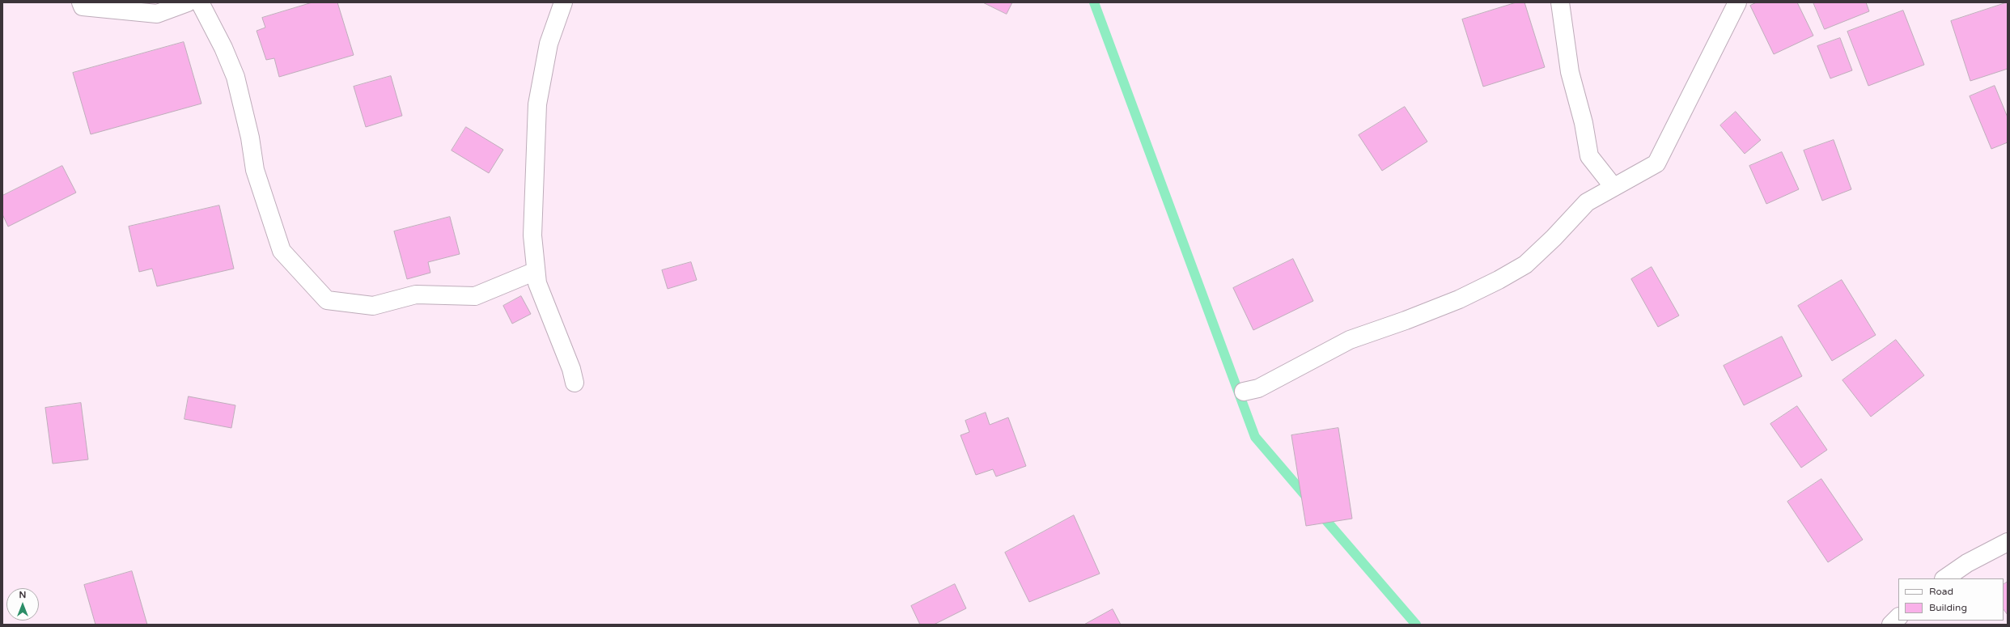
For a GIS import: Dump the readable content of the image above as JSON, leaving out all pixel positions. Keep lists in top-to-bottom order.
{
  "legend": ["Road", "Building"],
  "north": "top"
}
